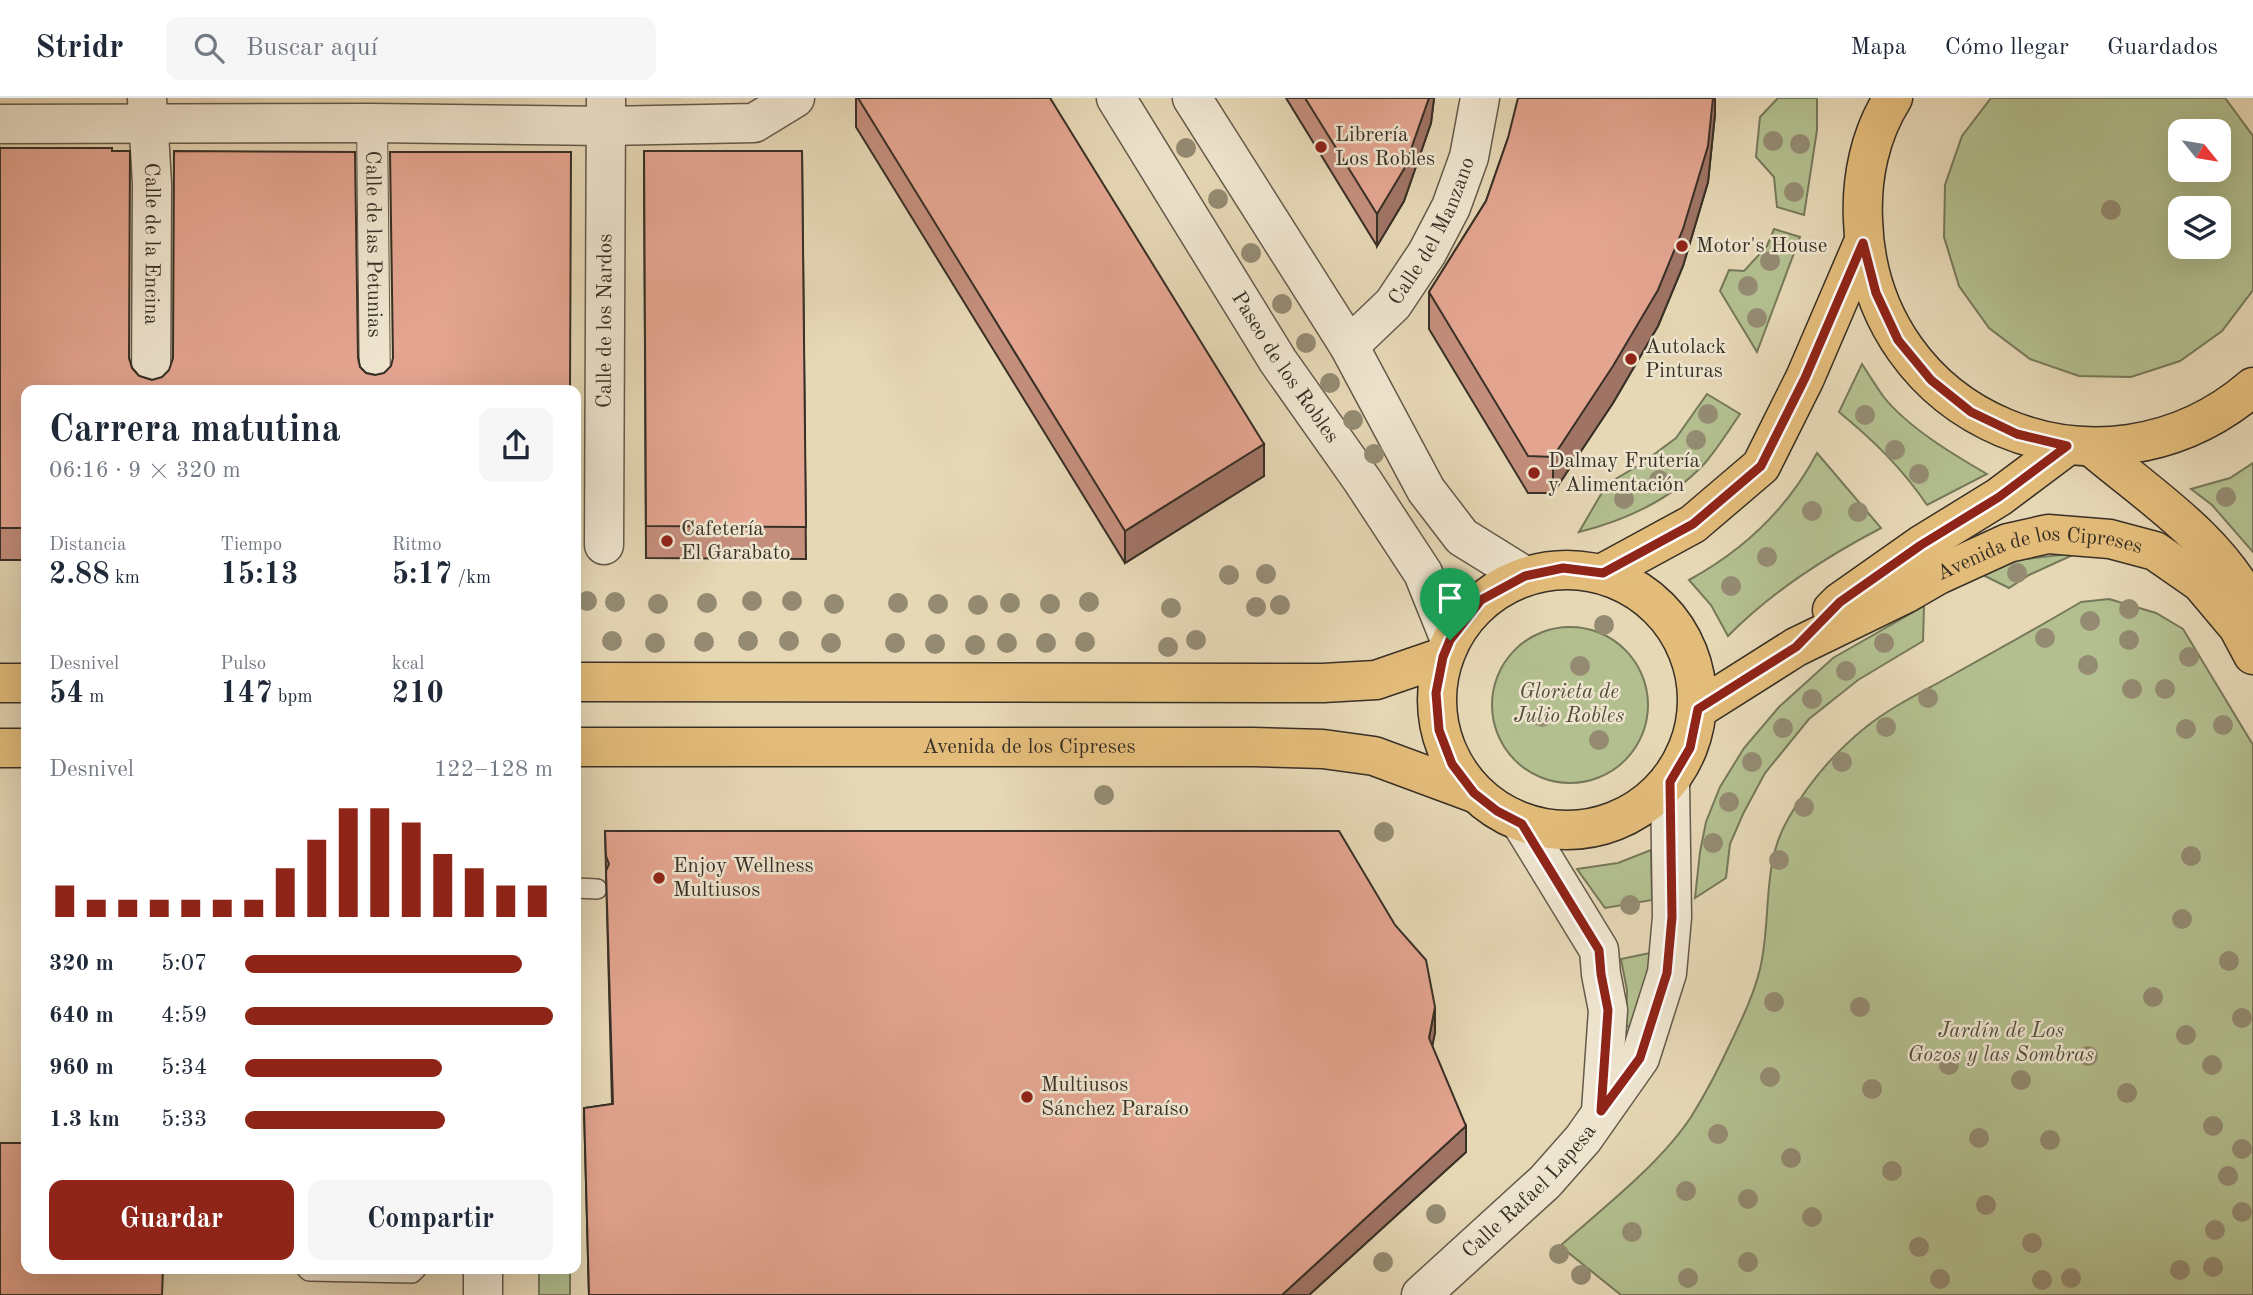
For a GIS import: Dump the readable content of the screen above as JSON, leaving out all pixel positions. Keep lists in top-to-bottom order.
{
  "streets": {
    "main road": ["Avenida de los Cipreses"],
    "street": [
      "Calle del Manzano",
      "Calle de la Encina",
      "Calle de las Petunias",
      "Calle de los Nardos",
      "Paseo de los Robles",
      "Calle Rafael Lapesa"
    ]
  },
  "parks": ["Glorieta de Julio Robles", "Jardín de Los Gozos y las Sombras"],
  "places": [
    "Librería Los Robles",
    "Motor's House",
    "Autolack Pinturas",
    "Dalmay Frutería y Alimentación",
    "Cafetería El Garabato",
    "Enjoy Wellness Multiusos",
    "Multiusos Sánchez Paraíso"
  ],
  "north": "bottom right",
  "page": {
    "header": "Stridr",
    "search": "Buscar aquí",
    "nav": ["Mapa", "Cómo llegar", "Guardados"],
    "heading": ["Carrera matutina", "06:16 · 9 × 320 m"],
    "stats": [
      ["Distancia", "2.88 km"],
      ["Tiempo", "15:13"],
      ["Ritmo", "5:17 /km"],
      ["Desnivel", "54 m"],
      ["Pulso", "147 bpm"],
      ["kcal", "210"]
    ],
    "chart": ["Desnivel", "122–128 m"],
    "list": [
      {
        "name": "320 m",
        "note": "5:07"
      },
      {
        "name": "640 m",
        "note": "4:59"
      },
      {
        "name": "960 m",
        "note": "5:34"
      },
      {
        "name": "1.3 km",
        "note": "5:33"
      }
    ],
    "buttons": ["Guardar", "Compartir"]
  }
}
